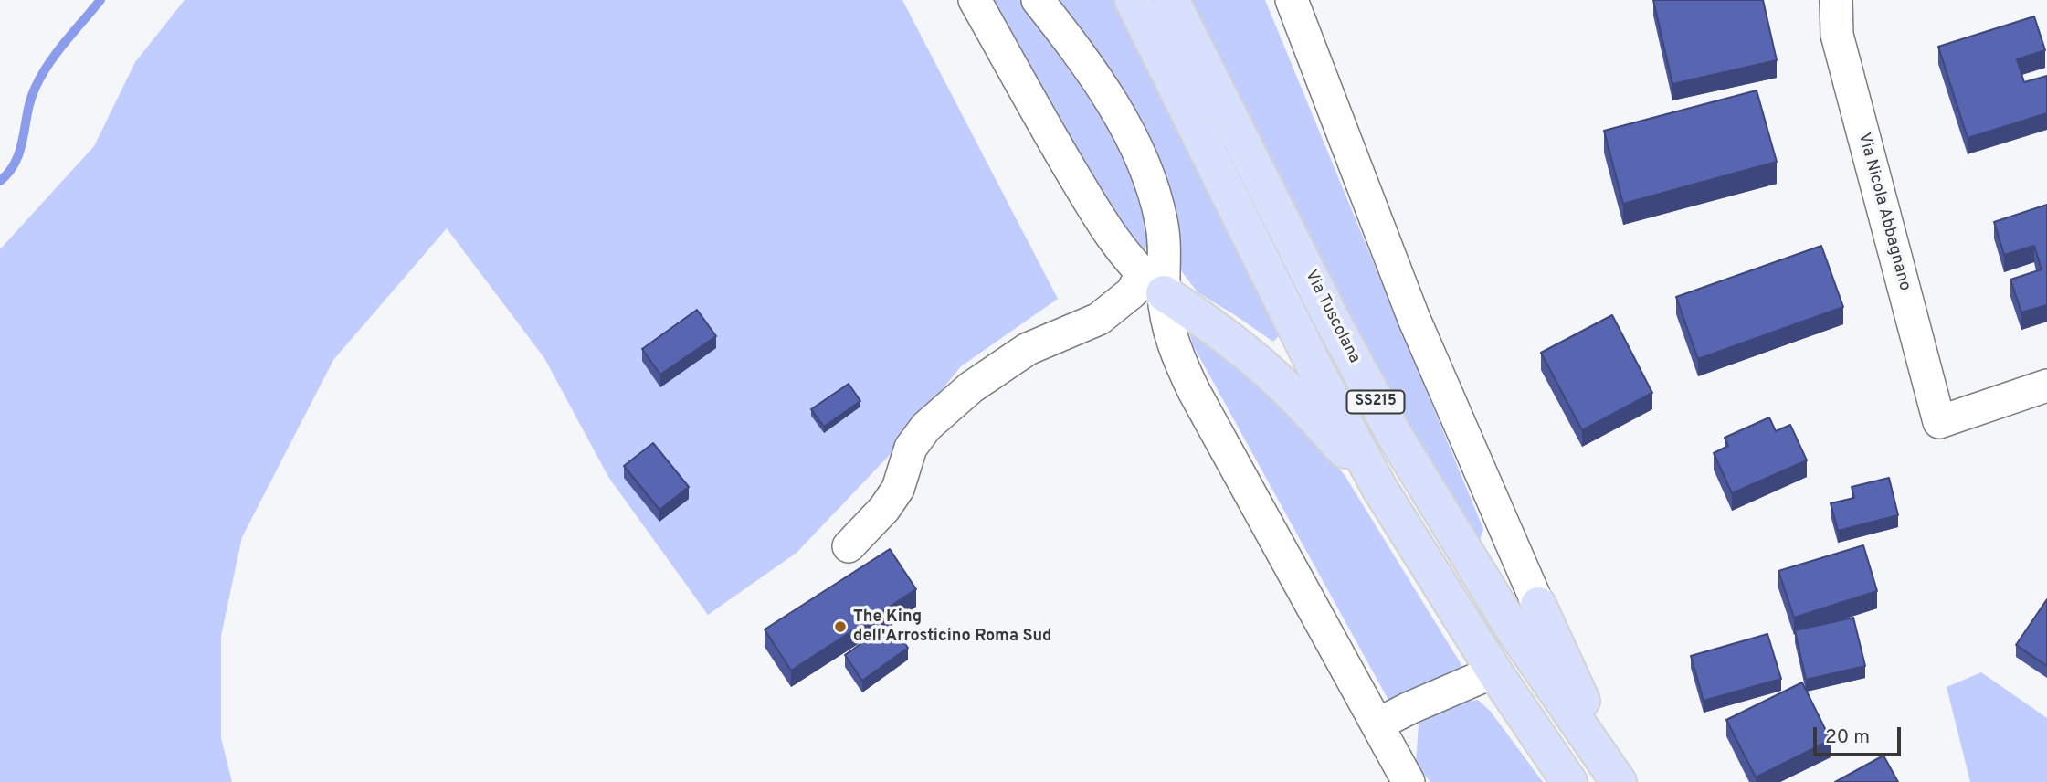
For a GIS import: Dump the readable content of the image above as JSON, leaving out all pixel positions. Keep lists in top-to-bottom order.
{
  "streets": {
    "main road": ["Via Tuscolana", "SS215"],
    "street": ["Via Nicola Abbagnano"]
  },
  "places": ["The King dell'Arrosticino Roma Sud"],
  "scale_bar": "20 m"
}
